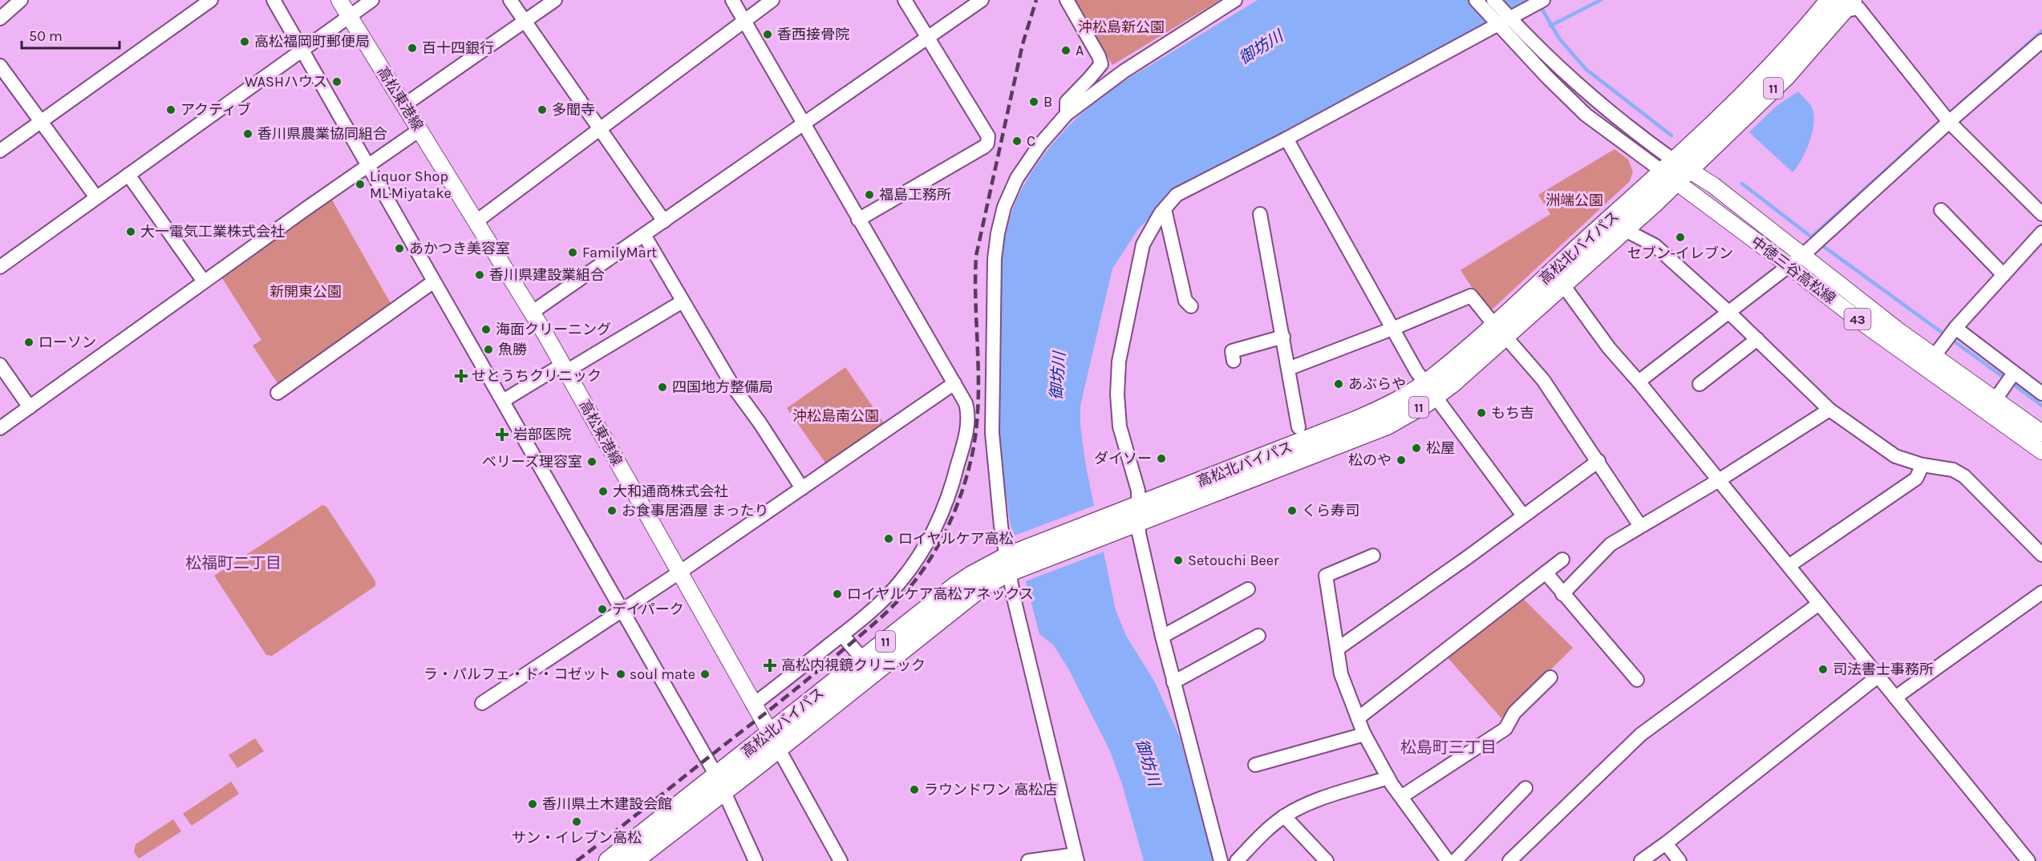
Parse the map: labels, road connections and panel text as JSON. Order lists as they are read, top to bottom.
{
  "streets": {
    "highway": ["11", "高松北バイパス"],
    "main road": ["高松東港線", "中徳三谷高松線", "43"]
  },
  "crossings": [
    ["高松東港線", "高松北バイパス"],
    ["高松北バイパス", "中徳三谷高松線"]
  ],
  "districts": ["松福町二丁目", "松島町三丁目"],
  "water": ["御坊川"],
  "parks": [
    "沖松島新公園",
    "洲端公園",
    "新開東公園",
    "沖松島南公園"
  ],
  "places": {
    "other": [
      "香西接骨院",
      "高松福岡町郵便局",
      "百十四銀行",
      "A",
      "WASHハウス",
      "B",
      "アクティブ",
      "多聞寺",
      "香川県農業協同組合",
      "C",
      "Liquor Shop ML·Miyatake",
      "福島工務所",
      "大一電気工業株式会社",
      "セブン-イレブン",
      "あかつき美容室",
      "FamilyMart",
      "香川県建設業組合",
      "海面クリーニング",
      "ローソン",
      "魚勝",
      "あぶらや",
      "四国地方整備局",
      "もち吉",
      "松屋",
      "ダイソー",
      "松のや",
      "ベリーズ理容室",
      "大和通商株式会社",
      "お食事居酒屋 まったり",
      "くら寿司",
      "ロイヤルケア高松",
      "Setouchi Beer",
      "ロイヤルケア高松アネックス",
      "デイパーク",
      "司法書士事務所",
      "ラ・パルフェ・ド・コゼット",
      "soul mate",
      "ラウンドワン 高松店",
      "香川県土木建設会館",
      "サン・イレブン高松"
    ],
    "health": ["せとうちクリニック", "岩部医院", "高松内視鏡クリニック"]
  },
  "scale_bar": "50 m"
}
